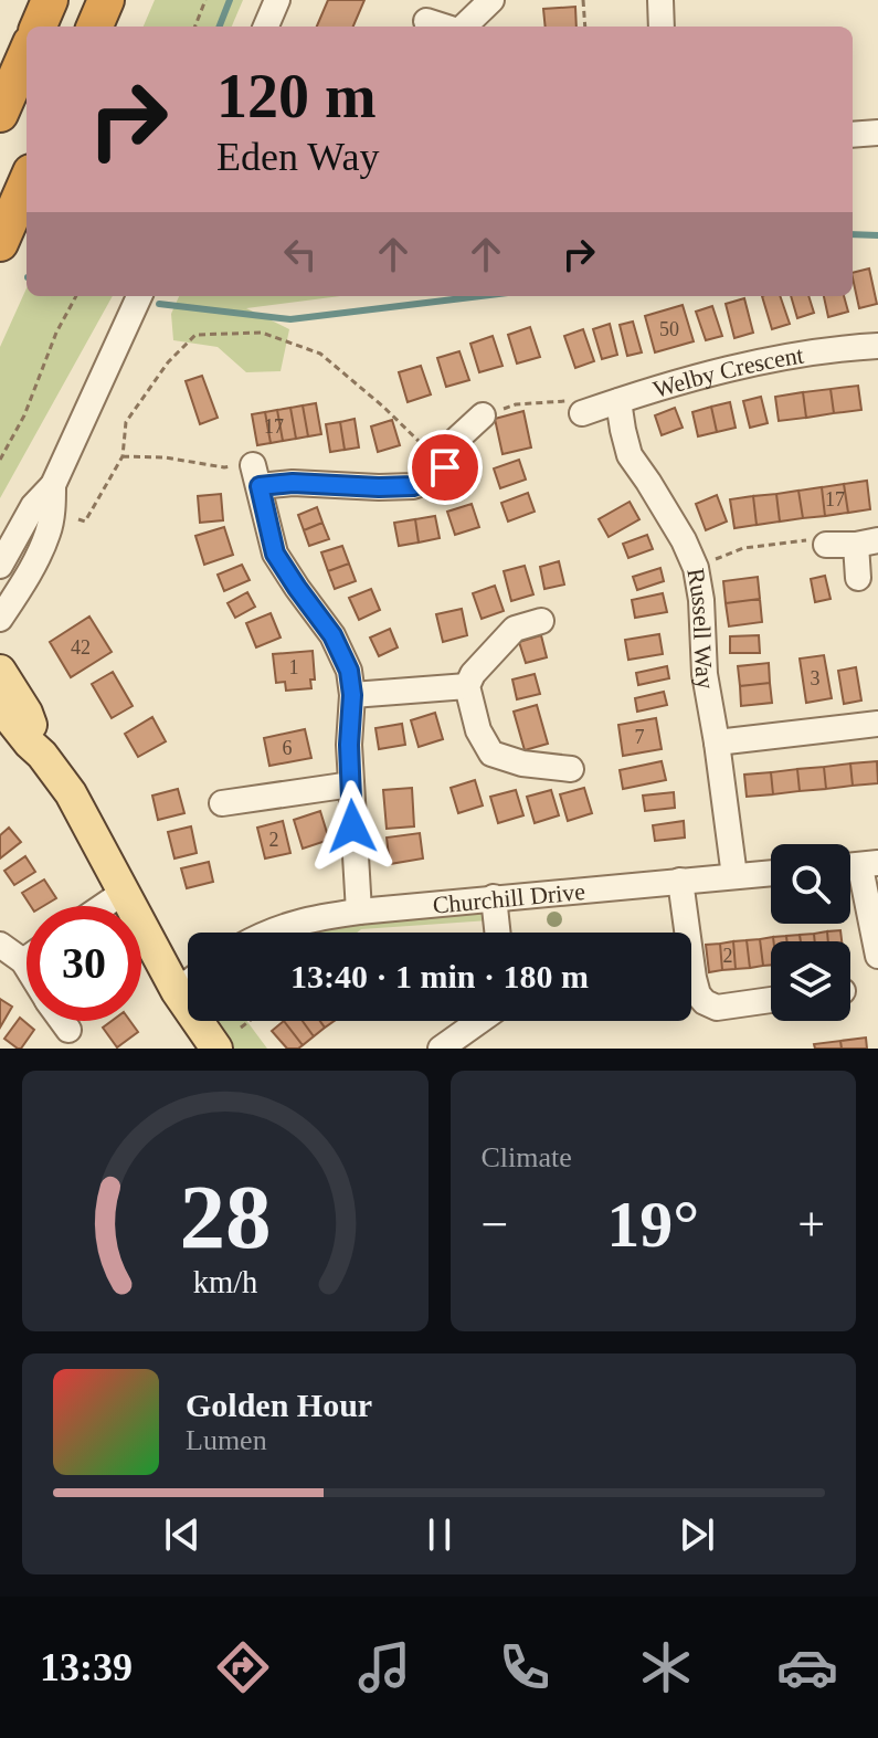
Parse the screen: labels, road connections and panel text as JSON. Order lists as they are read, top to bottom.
{
  "streets": {
    "street": ["Welby Crescent", "Russell Way", "Churchill Drive"]
  },
  "crossings": [
    ["Welby Crescent", "Russell Way"],
    ["Russell Way", "Churchill Drive"]
  ],
  "house_numbers": [
    "50",
    "17",
    "17",
    "42",
    "1",
    "3",
    "7",
    "6",
    "2",
    "2"
  ],
  "page": {
    "turn": ["120 m", "Eden Way"],
    "limit": "30",
    "trip": "13:40 · 1 min · 180 m",
    "tile": "Climate",
    "heat": ["−", "19°", "+"],
    "song": ["Golden Hour", "Lumen"],
    "tabs": "13:39",
    "gauge": ["28", "km/h"]
  }
}
